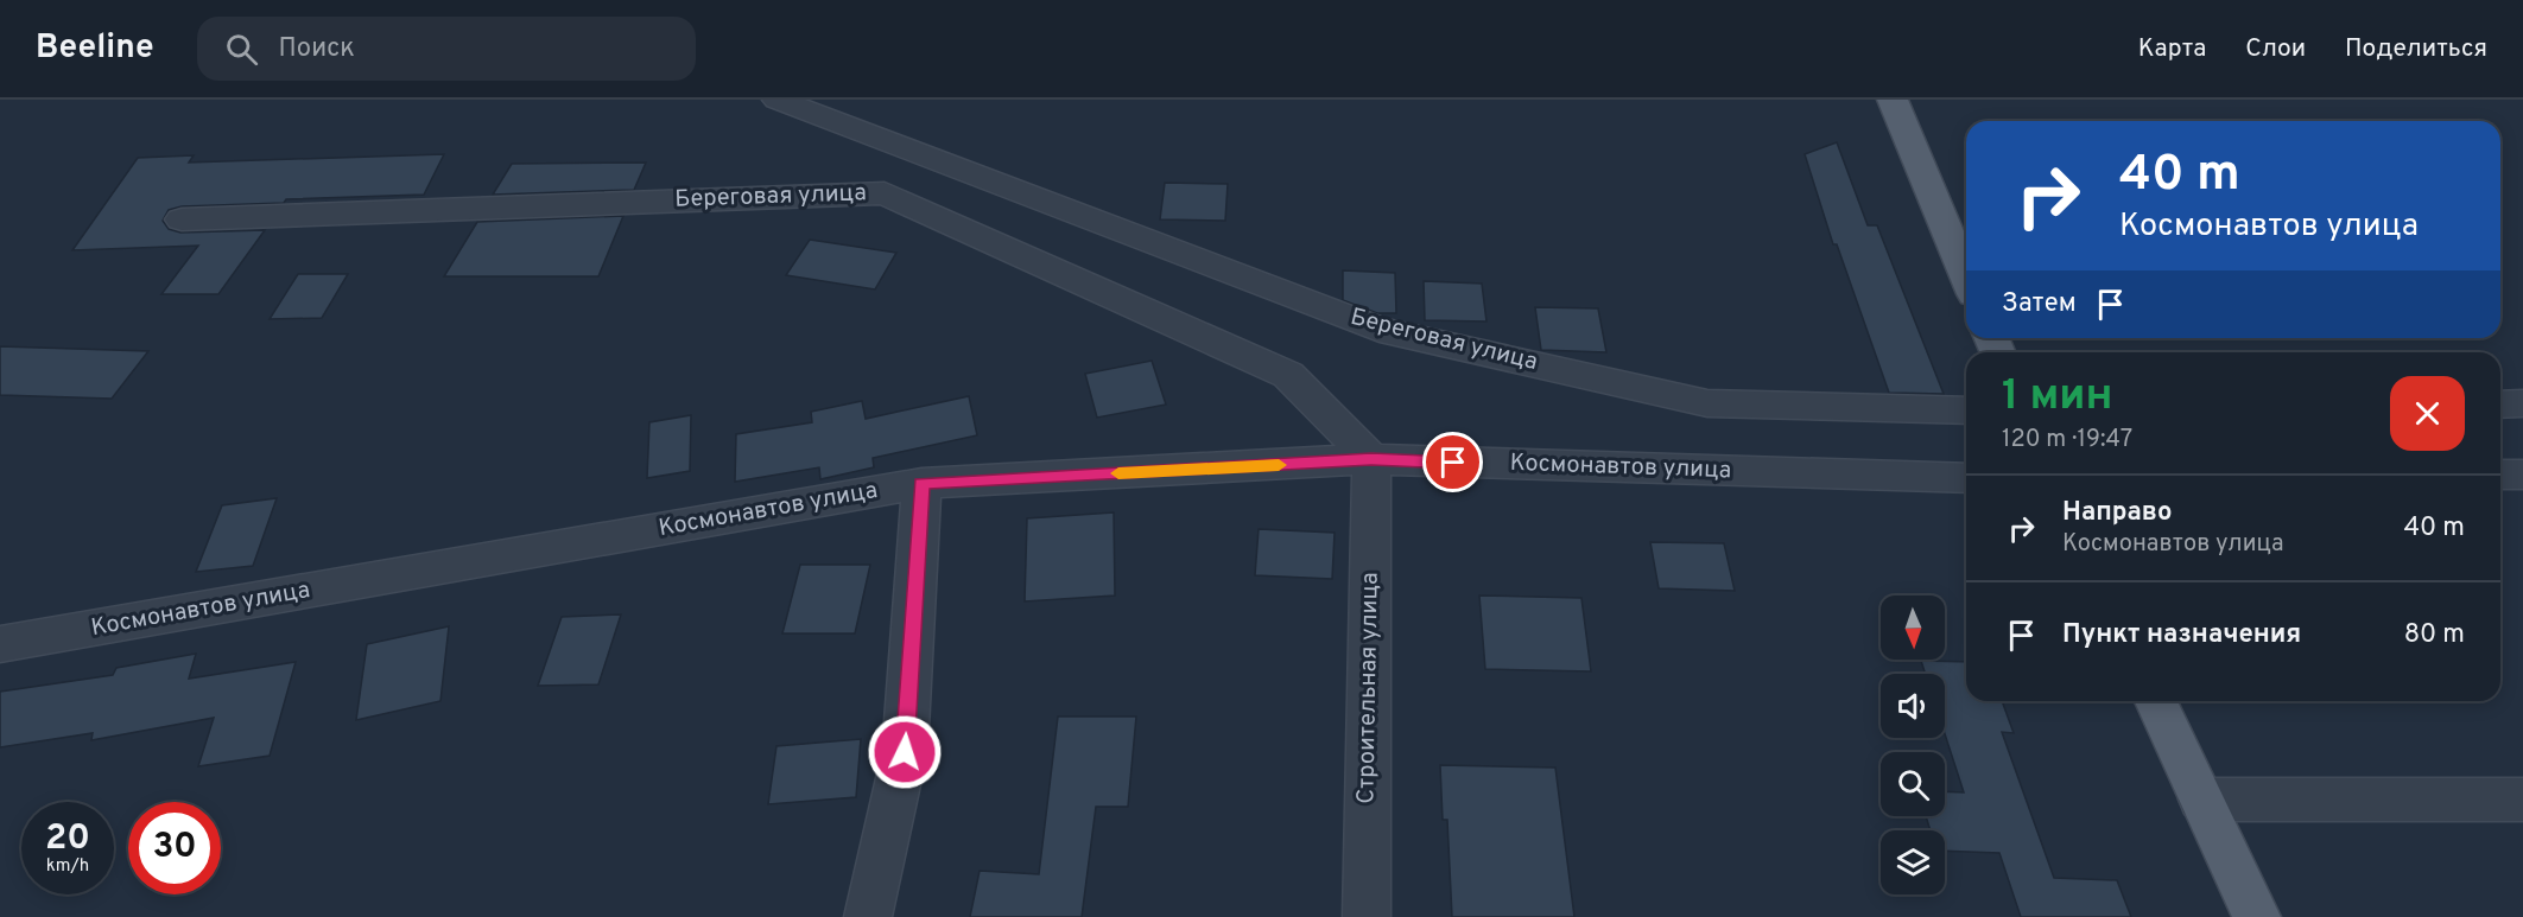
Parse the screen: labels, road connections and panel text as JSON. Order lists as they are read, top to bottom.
{
  "streets": {
    "street": ["Береговая улица", "Космонавтов улица", "Строительная улица"]
  },
  "crossings": [
    ["Береговая улица", "Космонавтов улица"],
    ["Береговая улица", "Строительная улица"],
    ["Космонавтов улица", "Строительная улица"]
  ],
  "north": "bottom",
  "page": {
    "header": "Beeline",
    "search": "Поиск",
    "nav": ["Карта", "Слои", "Поделиться"],
    "turn": ["40 m", "Космонавтов улица"],
    "then": "Затем",
    "heading": ["1 мин", "120 m · 19:47"],
    "list": [
      {
        "name": "Направо",
        "note": "Космонавтов улица",
        "value": "40 m"
      },
      {
        "name": "Пункт назначения",
        "value": "80 m"
      }
    ],
    "speed": "20 km/h",
    "limit": "30"
  }
}
